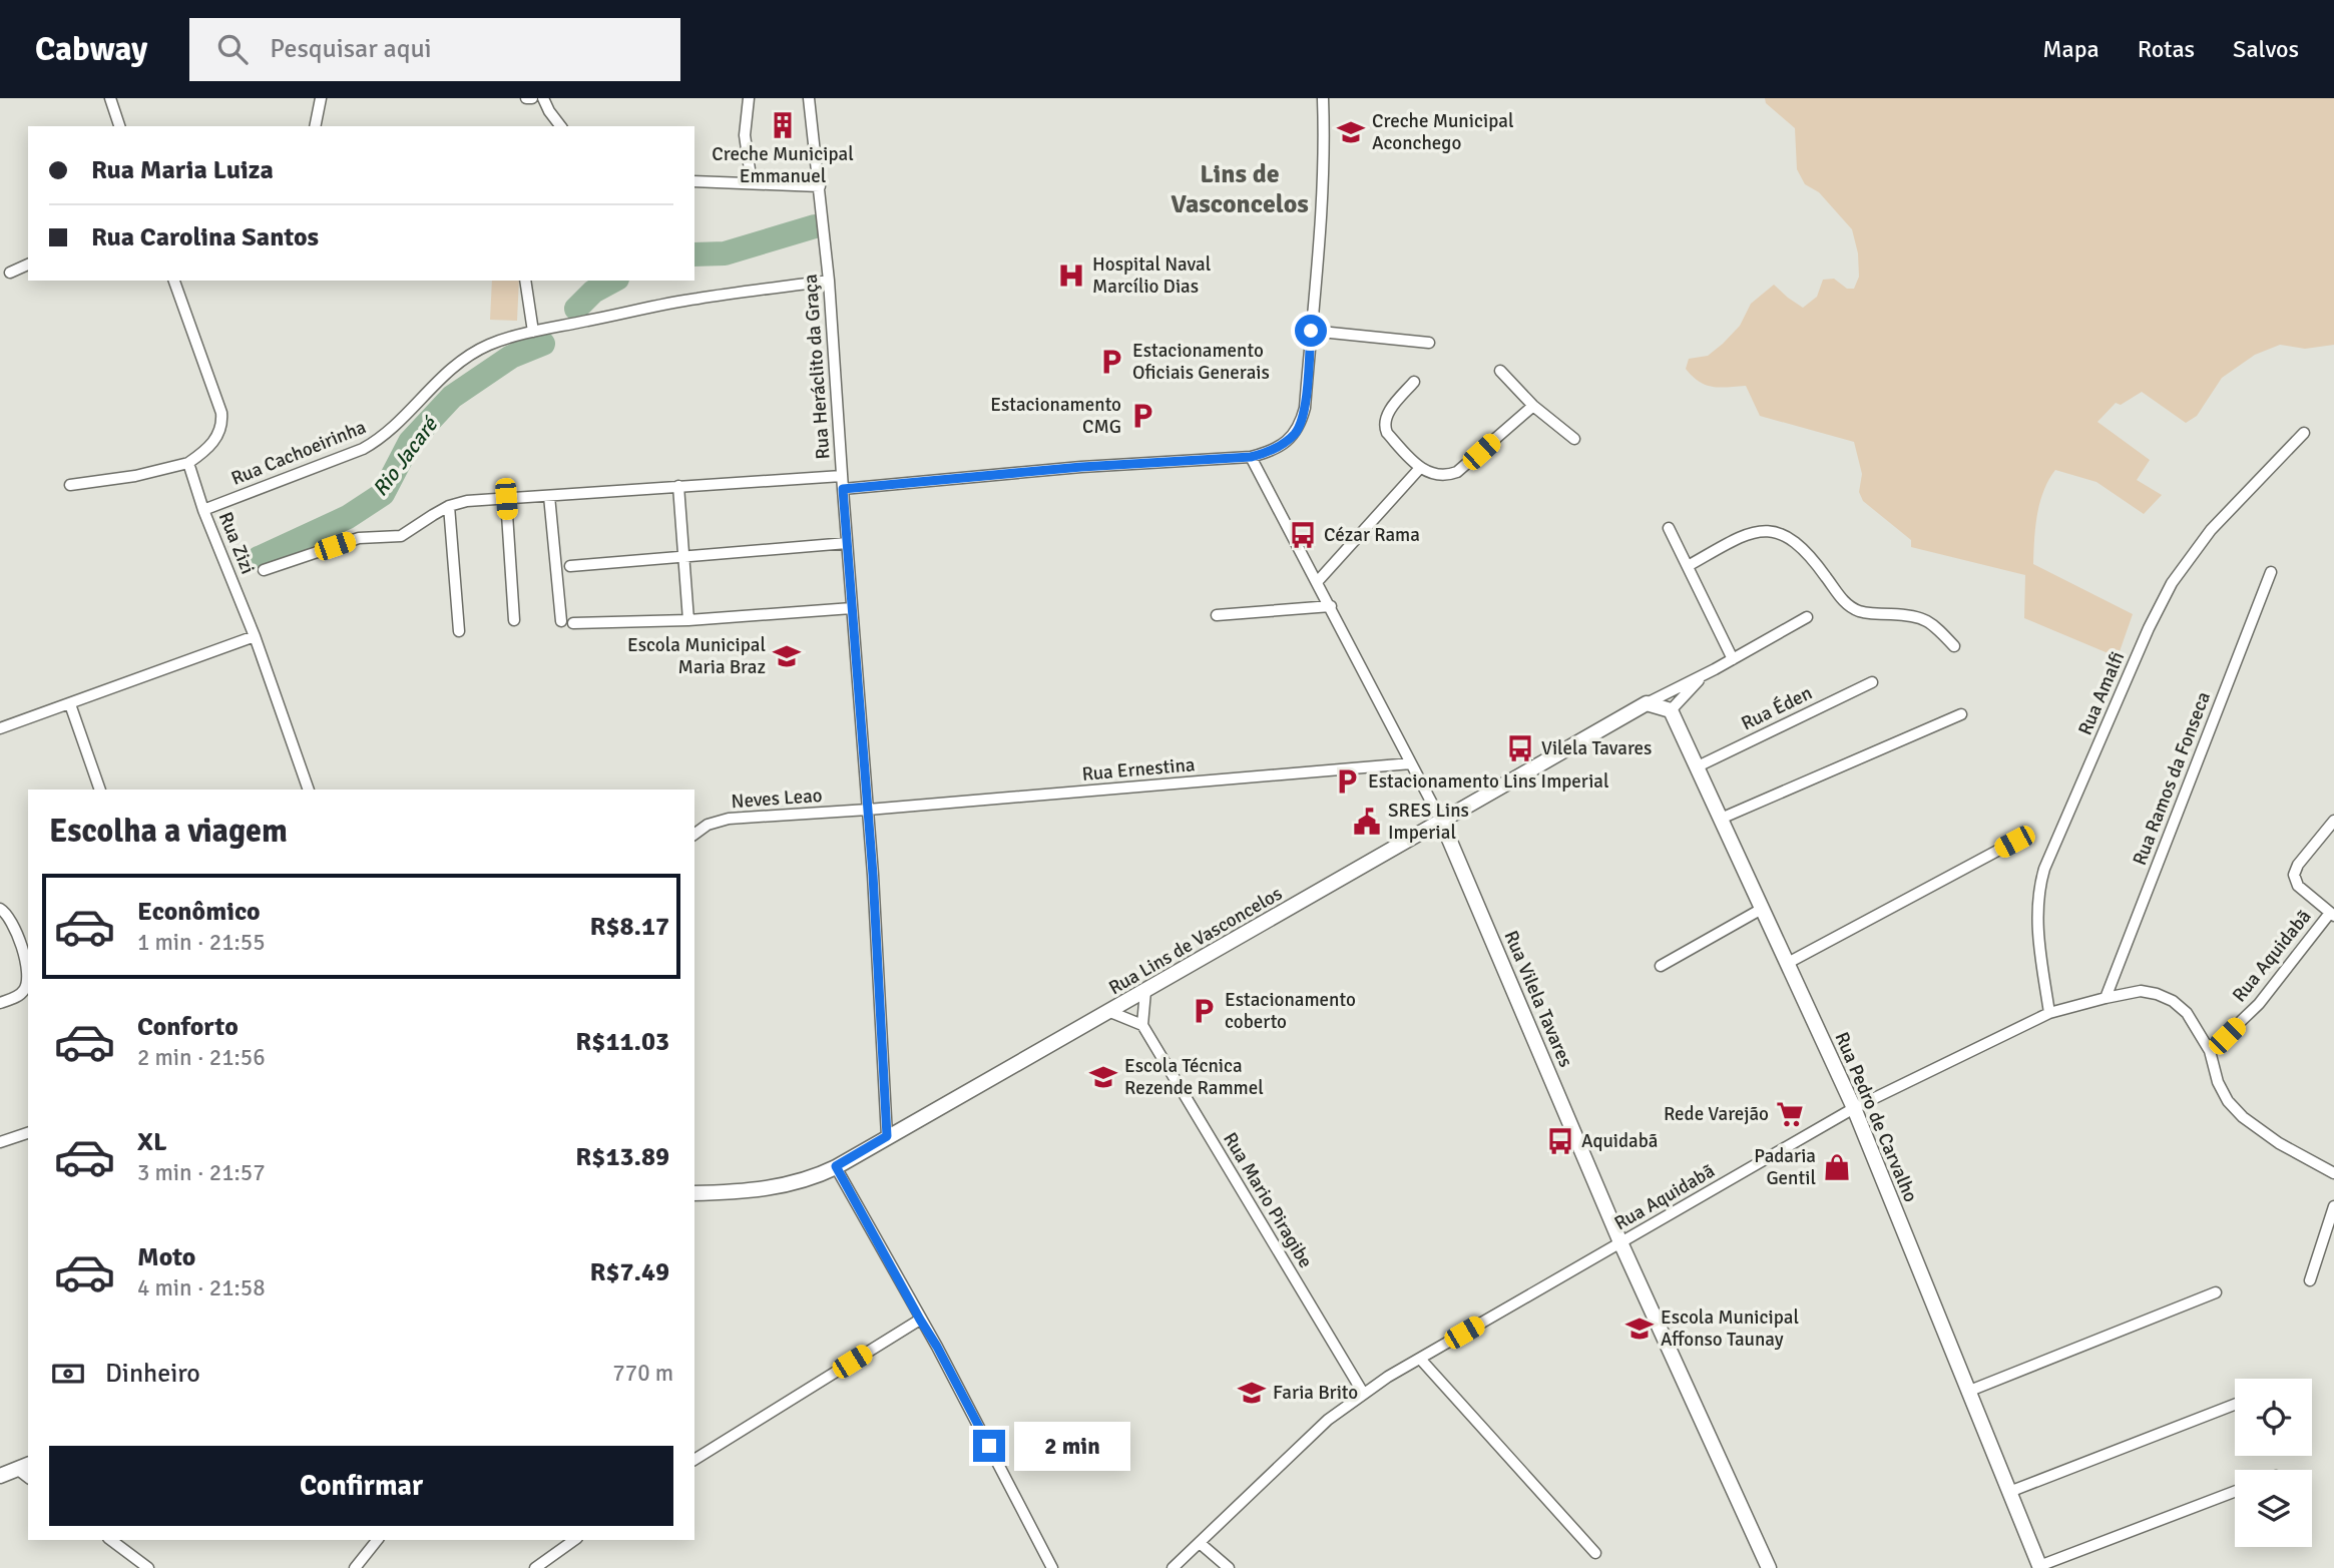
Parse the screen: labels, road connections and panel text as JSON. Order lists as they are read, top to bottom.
{
  "streets": {
    "street": [
      "Rua Heráclito da Graça",
      "Rua Cachoeirinha",
      "Rua Zizi",
      "Rua Amalfi",
      "Rua Éden",
      "Rua Ernestina",
      "Rua Ramos da Fonseca",
      "Neves Leao",
      "Rua Lins de Vasconcelos",
      "Rua Aquidabã",
      "Rua Vilela Tavares",
      "Rua Pedro de Carvalho",
      "Rua Mario Piragibe"
    ]
  },
  "crossings": [
    ["Rua Heráclito da Graça", "Rua Cachoeirinha"],
    ["Rua Heráclito da Graça", "Rua Ernestina"],
    ["Rua Heráclito da Graça", "Neves Leao"],
    ["Rua Heráclito da Graça", "Rua Lins de Vasconcelos"],
    ["Rua Cachoeirinha", "Rua Zizi"],
    ["Rua Amalfi", "Rua Aquidabã"],
    ["Rua Éden", "Rua Pedro de Carvalho"],
    ["Rua Ernestina", "Neves Leao"],
    ["Rua Ernestina", "Rua Vilela Tavares"],
    ["Rua Ramos da Fonseca", "Rua Aquidabã"],
    ["Rua Lins de Vasconcelos", "Rua Vilela Tavares"],
    ["Rua Lins de Vasconcelos", "Rua Pedro de Carvalho"],
    ["Rua Aquidabã", "Rua Vilela Tavares"],
    ["Rua Aquidabã", "Rua Pedro de Carvalho"],
    ["Rua Aquidabã", "Rua Mario Piragibe"]
  ],
  "districts": ["Lins de Vasconcelos"],
  "water": ["Rio Jacaré"],
  "places": {
    "building": ["Creche Municipal Emmanuel"],
    "school or university": [
      "Creche Municipal Aconchego",
      "Escola Municipal Maria Braz",
      "Escola Técnica Rezende Rammel",
      "Escola Municipal Affonso Taunay",
      "Faria Brito"
    ],
    "hospital": ["Hospital Naval Marcílio Dias"],
    "parking": [
      "Estacionamento Oficiais Generais",
      "Estacionamento CMG",
      "Estacionamento Lins Imperial",
      "Estacionamento coberto"
    ],
    "bus stop": ["Cézar Rama", "Vilela Tavares", "Aquidabã"],
    "public building": ["SRES Lins Imperial"],
    "supermarket": ["Rede Varejão"],
    "shop": ["Padaria Gentil"]
  },
  "page": {
    "header": "Cabway",
    "search": "Pesquisar aqui",
    "nav": ["Mapa", "Rotas", "Salvos"],
    "banner": ["Rua Maria Luiza", "Rua Carolina Santos"],
    "heading": "Escolha a viagem",
    "list": [
      {
        "name": "Econômico",
        "note": "1 min · 21:55",
        "value": "R$8.17"
      },
      {
        "name": "Conforto",
        "note": "2 min · 21:56",
        "value": "R$11.03"
      },
      {
        "name": "XL",
        "note": "3 min · 21:57",
        "value": "R$13.89"
      },
      {
        "name": "Moto",
        "note": "4 min · 21:58",
        "value": "R$7.49"
      }
    ],
    "pay": ["Dinheiro", "770 m"],
    "bubble": "2 min",
    "buttons": "Confirmar"
  }
}
